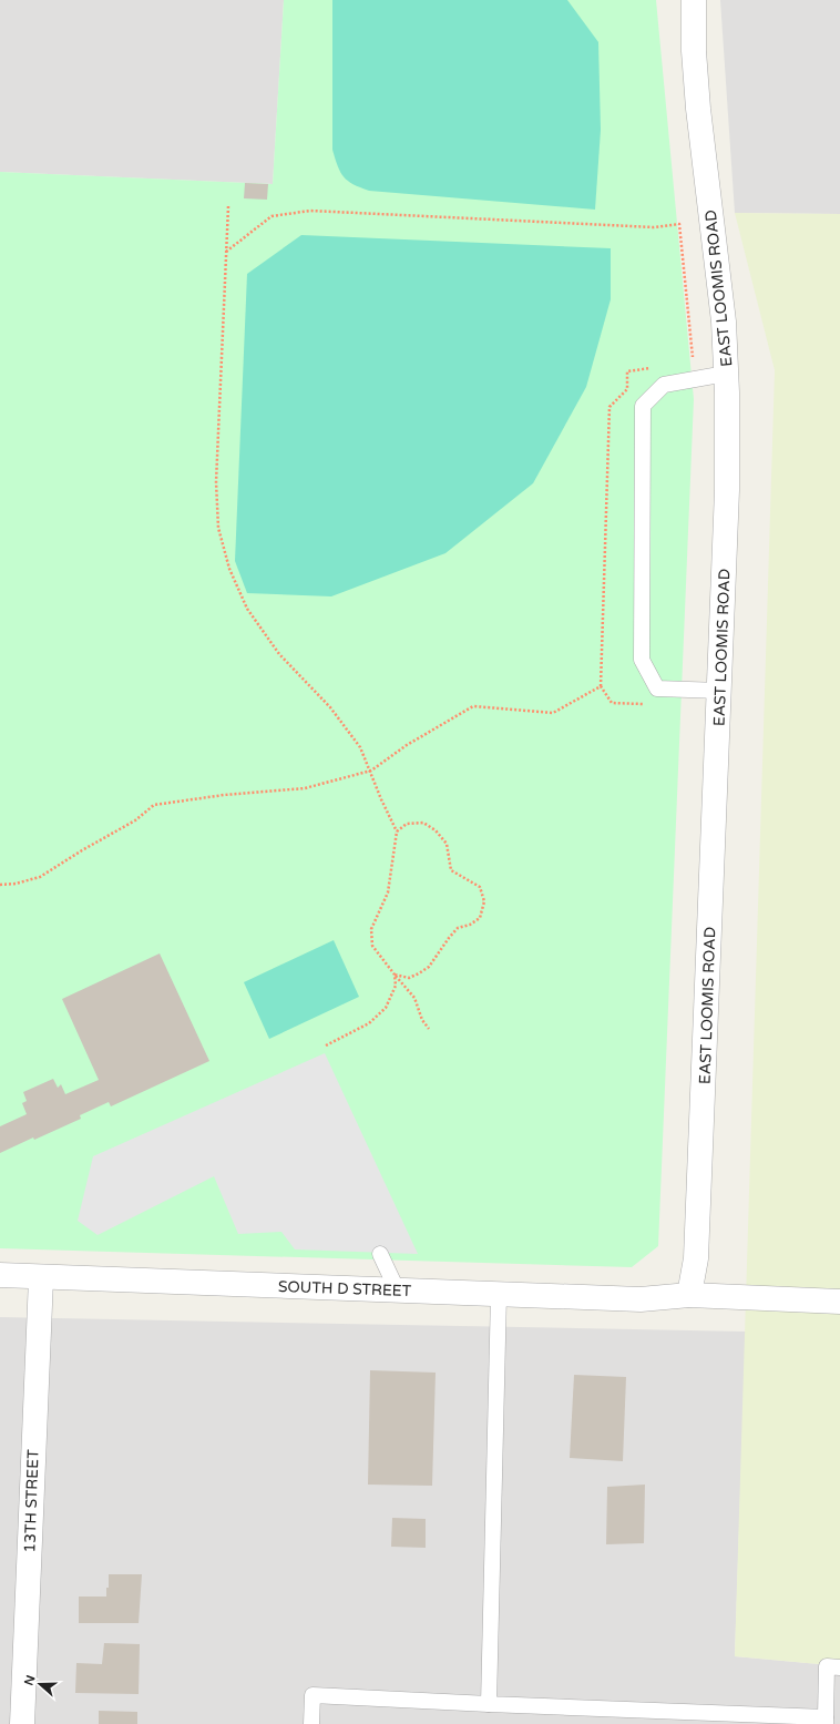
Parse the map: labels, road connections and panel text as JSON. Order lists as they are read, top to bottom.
{
  "streets": {
    "street": ["EAST LOOMIS ROAD", "SOUTH D STREET", "13TH STREET"]
  },
  "crossings": [
    ["EAST LOOMIS ROAD", "SOUTH D STREET"],
    ["SOUTH D STREET", "13TH STREET"]
  ],
  "north": "left"
}
